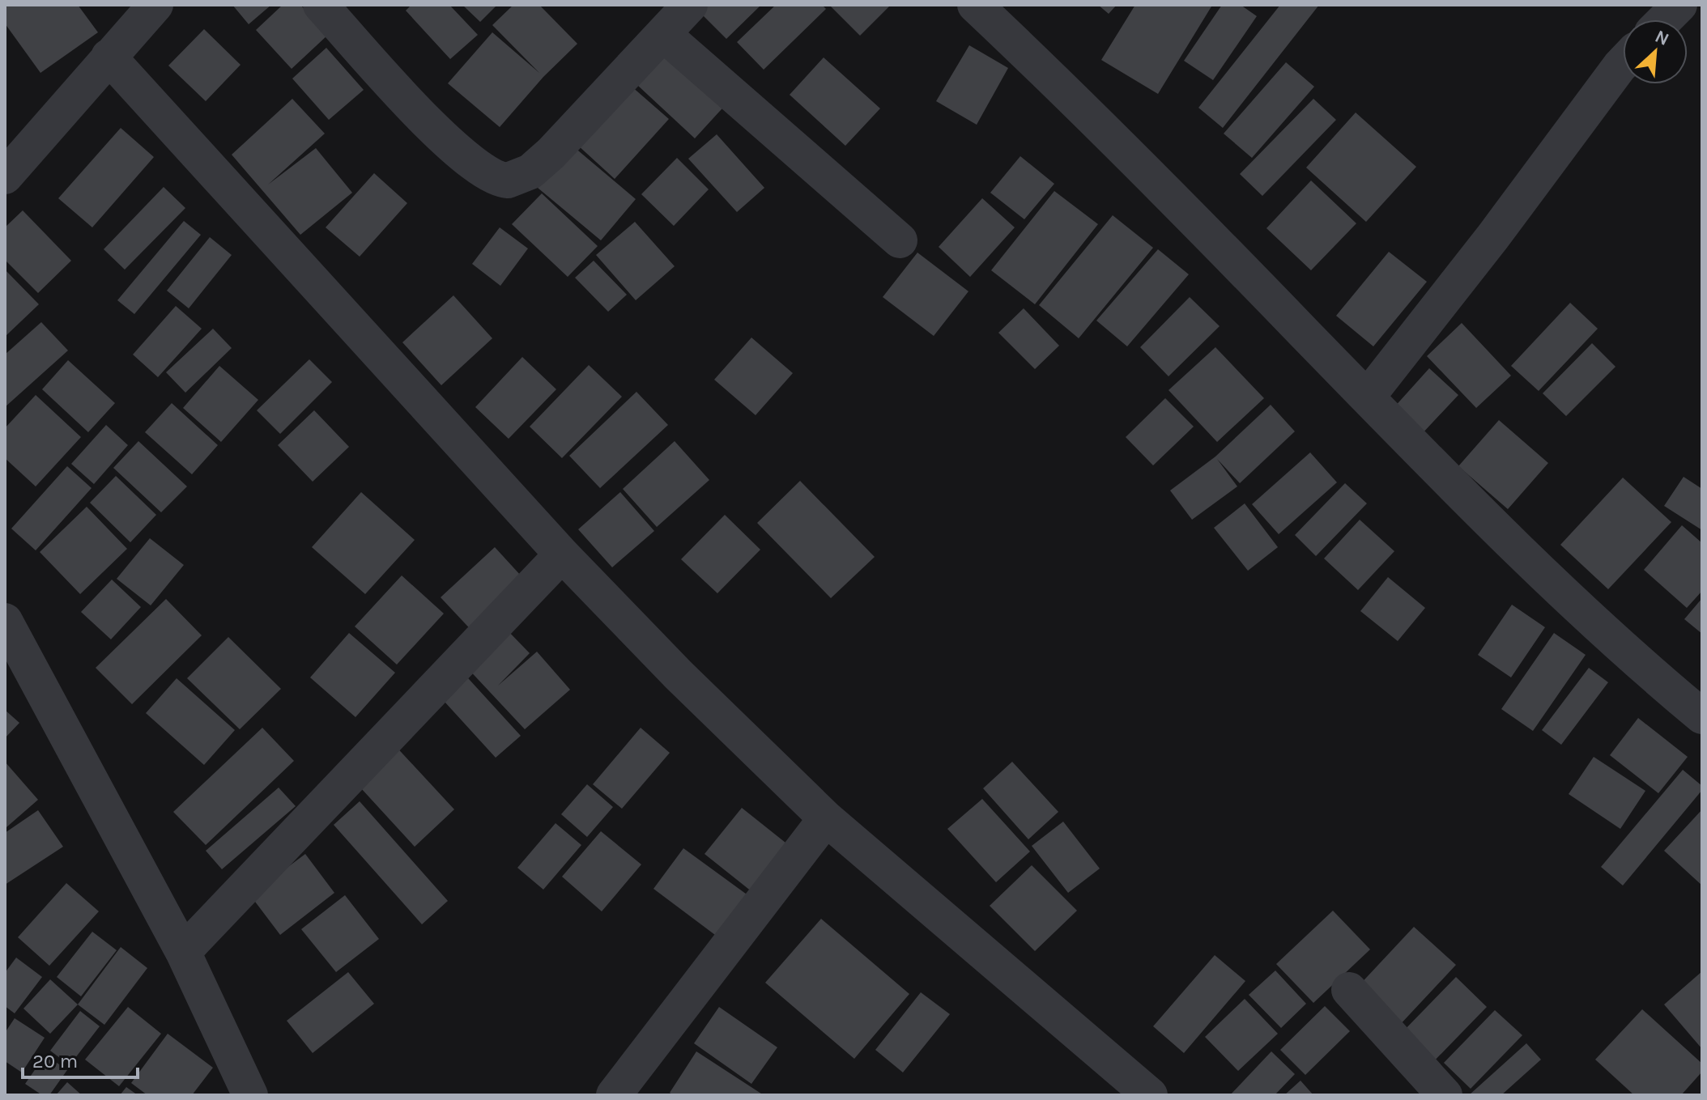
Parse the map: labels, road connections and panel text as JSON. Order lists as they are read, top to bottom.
{
  "scale_bar": "20 m",
  "north": "top right"
}
